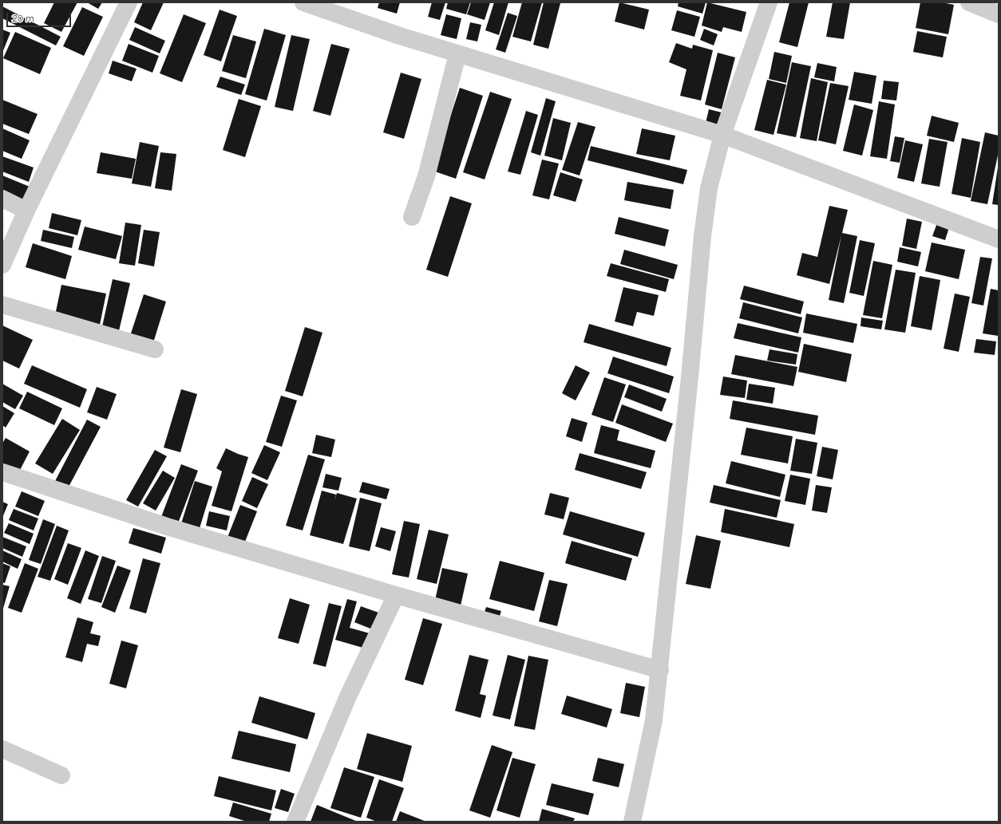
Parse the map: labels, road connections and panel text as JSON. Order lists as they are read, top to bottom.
{
  "scale_bar": "20 m"
}
